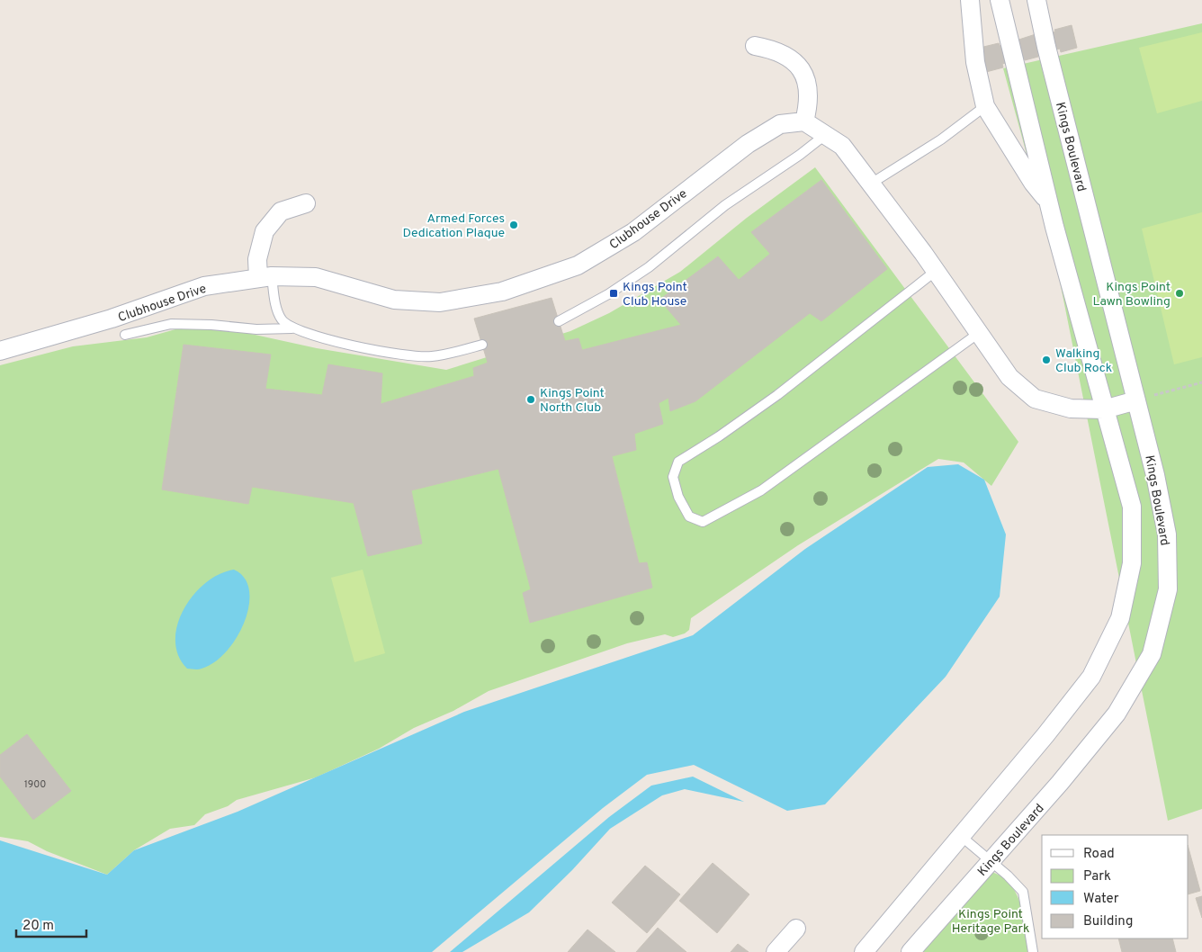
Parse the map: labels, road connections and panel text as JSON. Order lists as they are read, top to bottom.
{
  "streets": {
    "street": ["Kings Boulevard", "Clubhouse Drive"]
  },
  "parks": ["Kings Point Heritage Park"],
  "places": {
    "other": [
      "Armed Forces Dedication Plaque",
      "Kings Point Lawn Bowling",
      "Walking Club Rock",
      "Kings Point North Club"
    ],
    "transit": ["Kings Point Club House"]
  },
  "house_numbers": ["1900"],
  "legend": [
    "Road",
    "Park",
    "Water",
    "Building"
  ],
  "scale_bar": "20 m"
}
